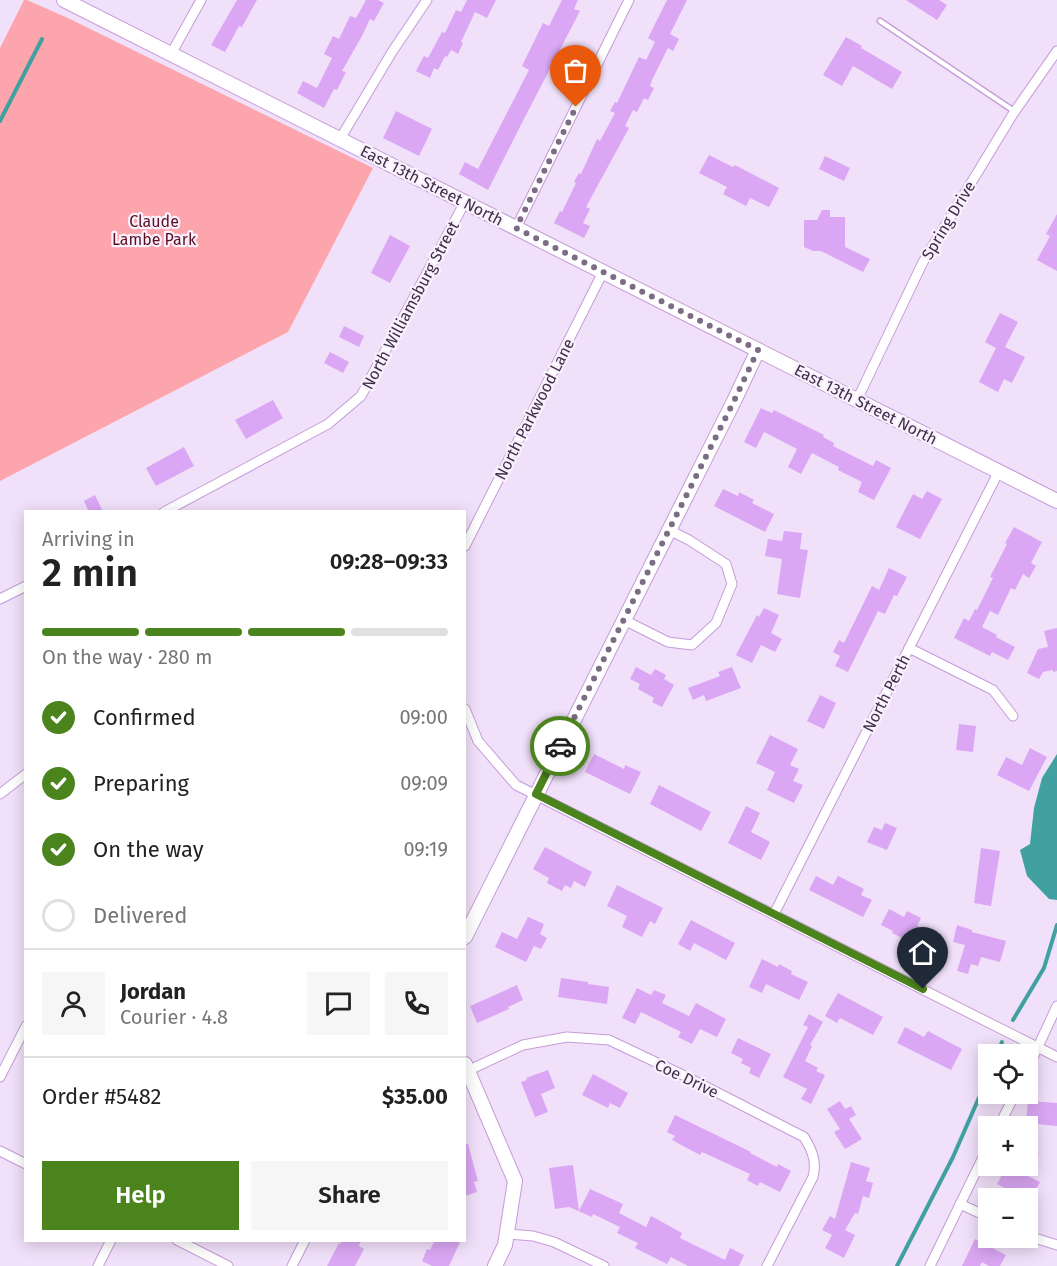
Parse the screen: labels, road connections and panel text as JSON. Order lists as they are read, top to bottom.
{
  "streets": {
    "main road": ["East 13th Street North"],
    "street": [
      "Spring Drive",
      "North Williamsburg Street",
      "North Parkwood Lane",
      "North Perth",
      "Coe Drive"
    ]
  },
  "crossings": [
    ["East 13th Street North", "Spring Drive"],
    ["East 13th Street North", "North Williamsburg Street"],
    ["East 13th Street North", "North Parkwood Lane"],
    ["East 13th Street North", "North Perth"]
  ],
  "parks": ["Claude Lambe Park"],
  "page": {
    "heading": ["2 min", "Arriving in", "09:28–09:33"],
    "panel": [
      "Jordan",
      "Courier · 4.8",
      "Order #5482",
      "$35.00"
    ],
    "bar": "On the way · 280 m",
    "list": [
      ["Confirmed", "09:00"],
      ["Preparing", "09:09"],
      ["On the way", "09:19"],
      "Delivered"
    ],
    "map_buttons": ["+", "−"],
    "buttons": ["Help", "Share"]
  }
}
